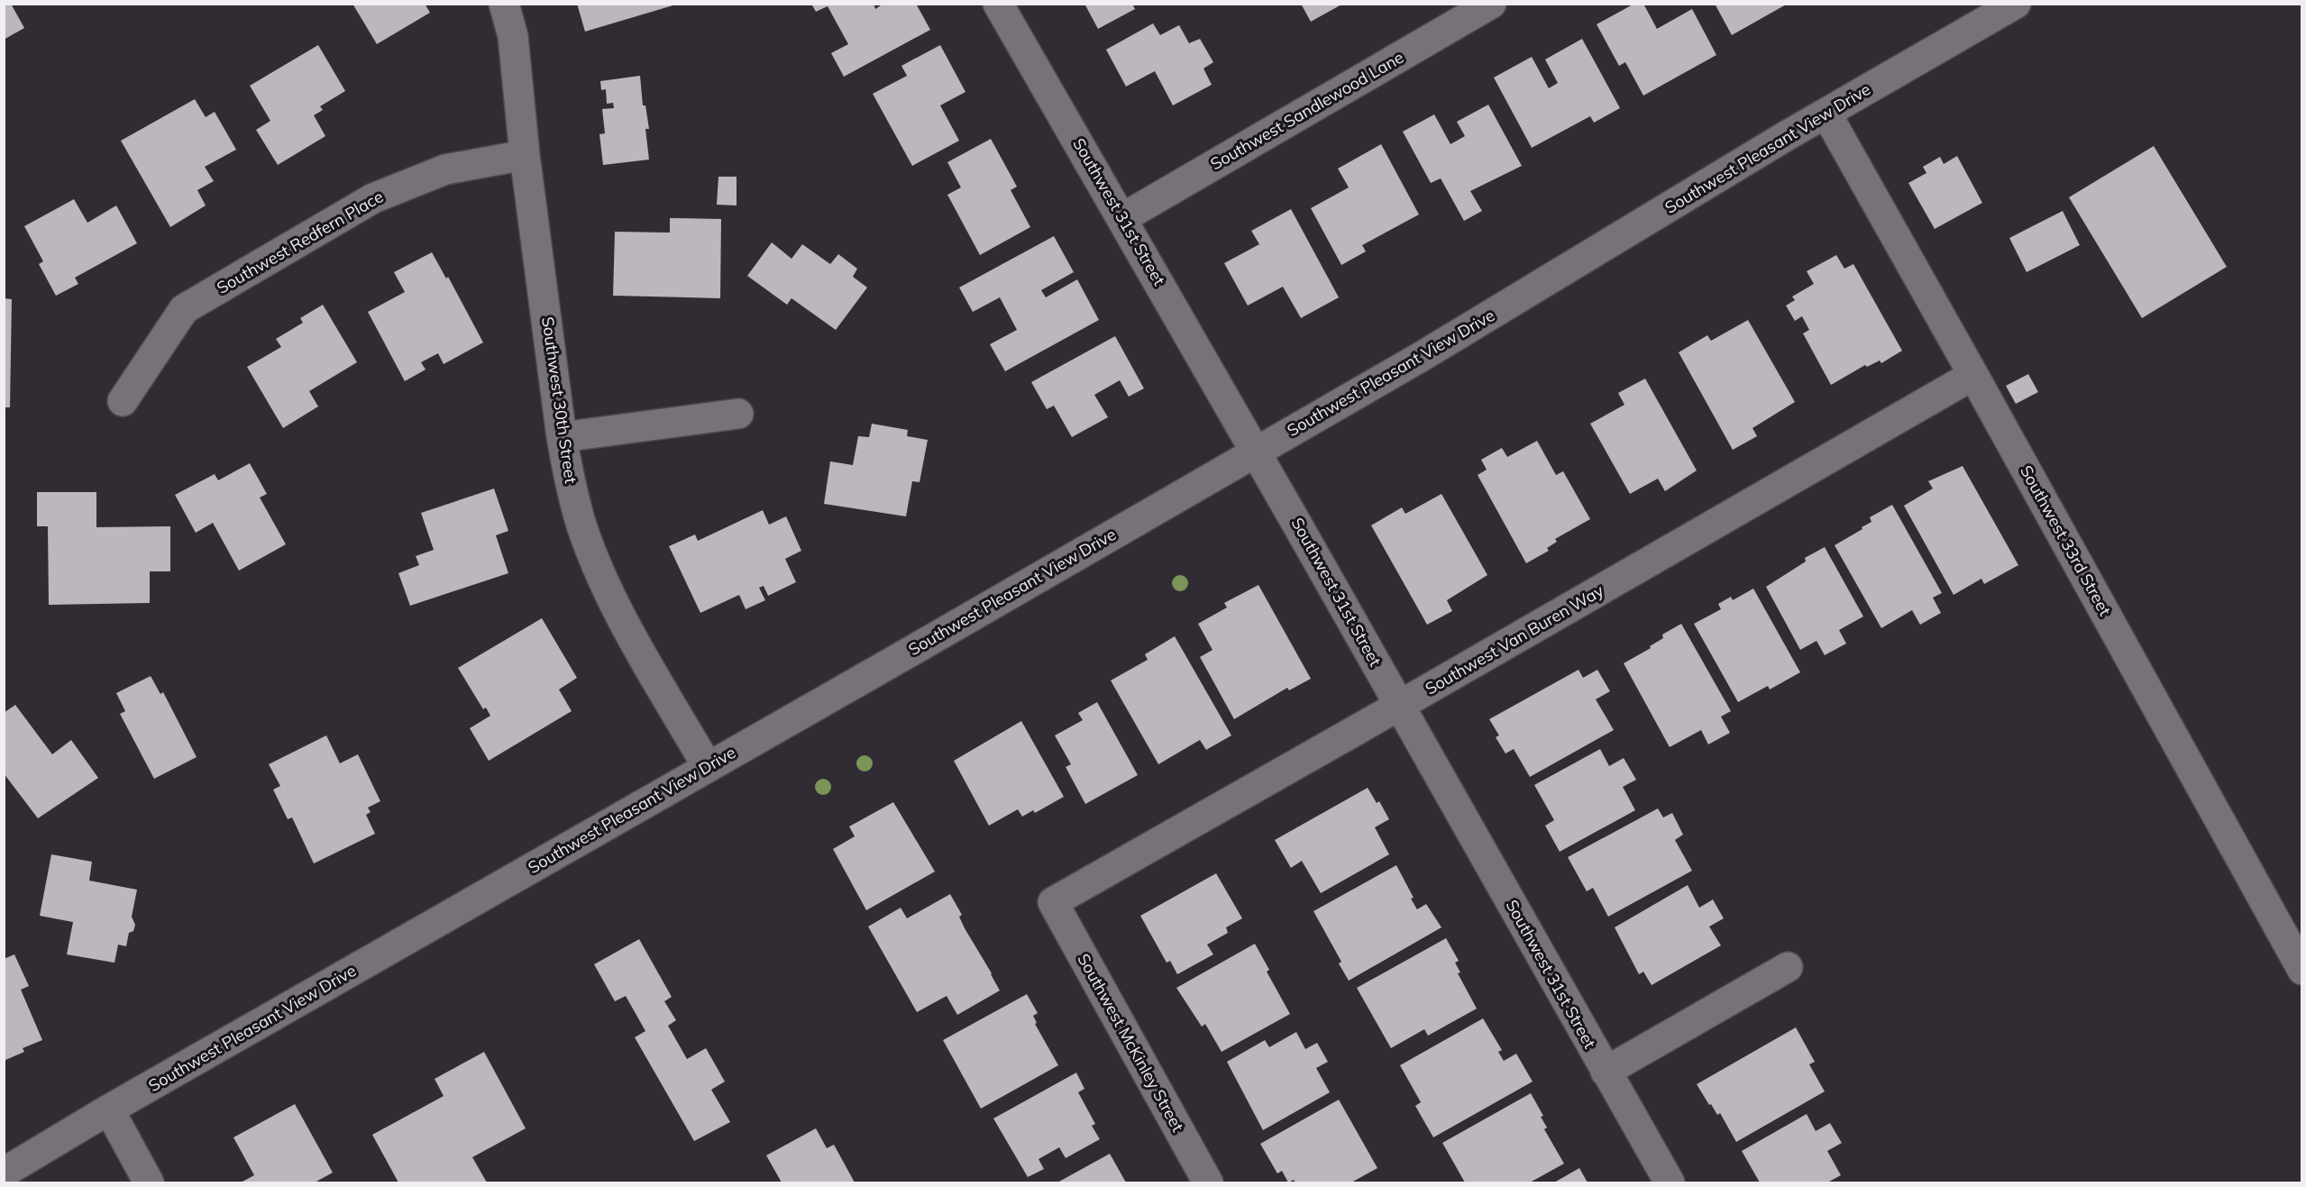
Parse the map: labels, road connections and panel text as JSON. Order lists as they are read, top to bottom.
{
  "streets": {
    "street": [
      "Southwest Sandlewood Lane",
      "Southwest Pleasant View Drive",
      "Southwest 31st Street",
      "Southwest Redfern Place",
      "Southwest 30th Street",
      "Southwest 33rd Street",
      "Southwest Van Buren Way",
      "Southwest McKinley Street"
    ]
  },
  "crossings": [
    ["Southwest Sandlewood Lane", "Southwest 31st Street"],
    ["Southwest Pleasant View Drive", "Southwest 31st Street"],
    ["Southwest Pleasant View Drive", "Southwest 30th Street"],
    ["Southwest Pleasant View Drive", "Southwest 33rd Street"],
    ["Southwest 31st Street", "Southwest Van Buren Way"],
    ["Southwest Redfern Place", "Southwest 30th Street"],
    ["Southwest 33rd Street", "Southwest Van Buren Way"],
    ["Southwest Van Buren Way", "Southwest McKinley Street"]
  ]
}
